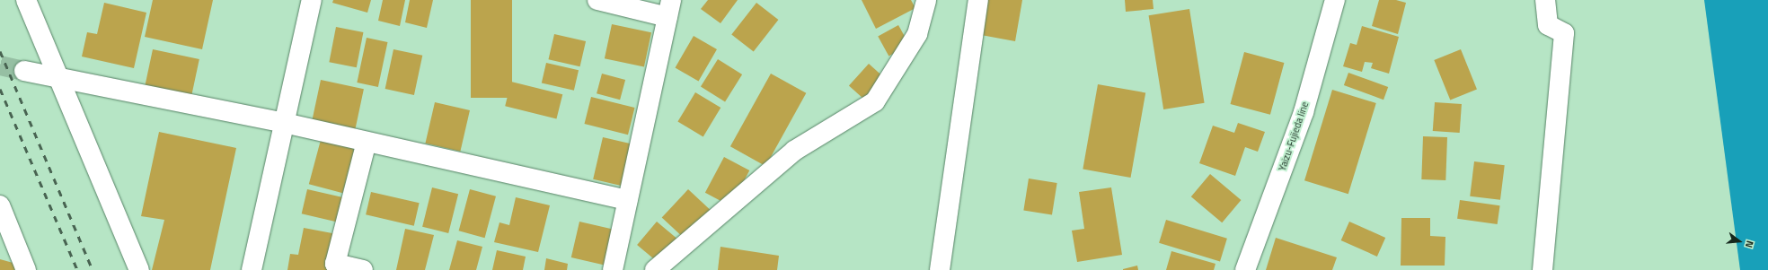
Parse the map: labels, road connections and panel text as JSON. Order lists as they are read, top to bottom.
{
  "streets": {
    "street": ["Yaizu-Fujieda line"]
  },
  "north": "right"
}
